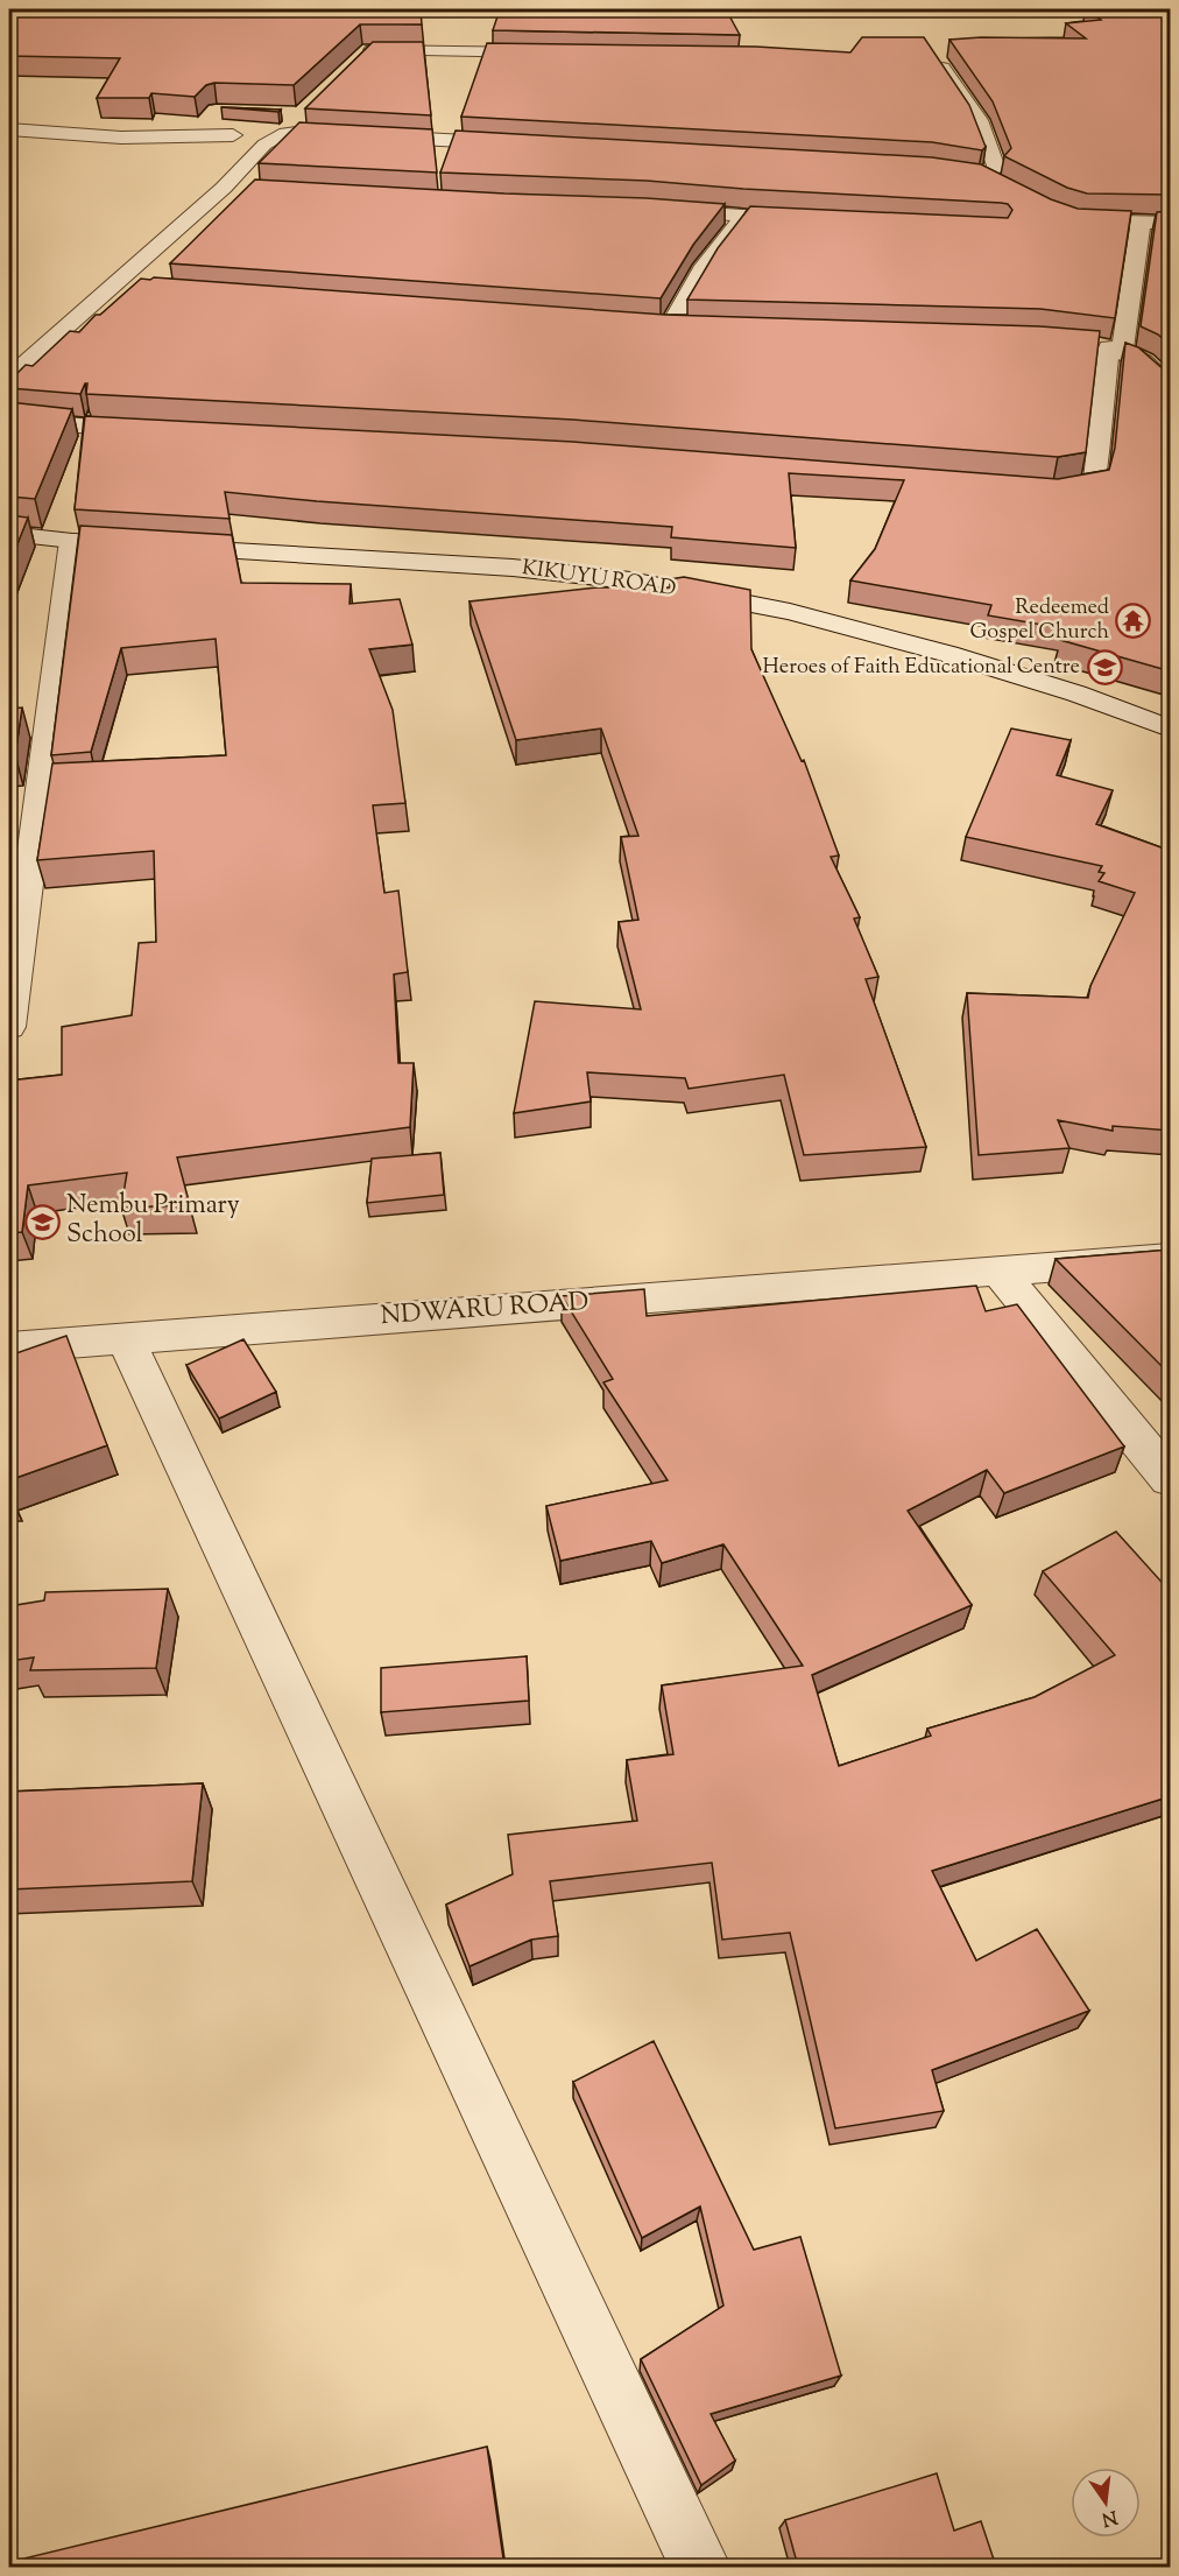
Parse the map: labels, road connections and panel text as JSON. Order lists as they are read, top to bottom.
{
  "streets": {
    "street": ["KIKUYU ROAD", "NDWARU ROAD"]
  },
  "places": {
    "temple": ["Redeemed Gospel Church"],
    "school or university": ["Heroes of Faith Educational Centre", "Nembu Primary School"]
  },
  "north": "bottom"
}
